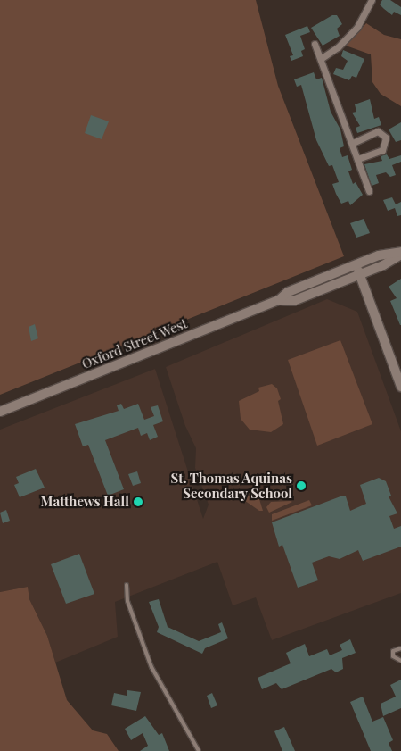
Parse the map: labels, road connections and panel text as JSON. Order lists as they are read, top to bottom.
{
  "streets": {
    "main road": ["Oxford Street West"]
  },
  "places": ["St. Thomas Aquinas Secondary School", "Matthews Hall"]
}
